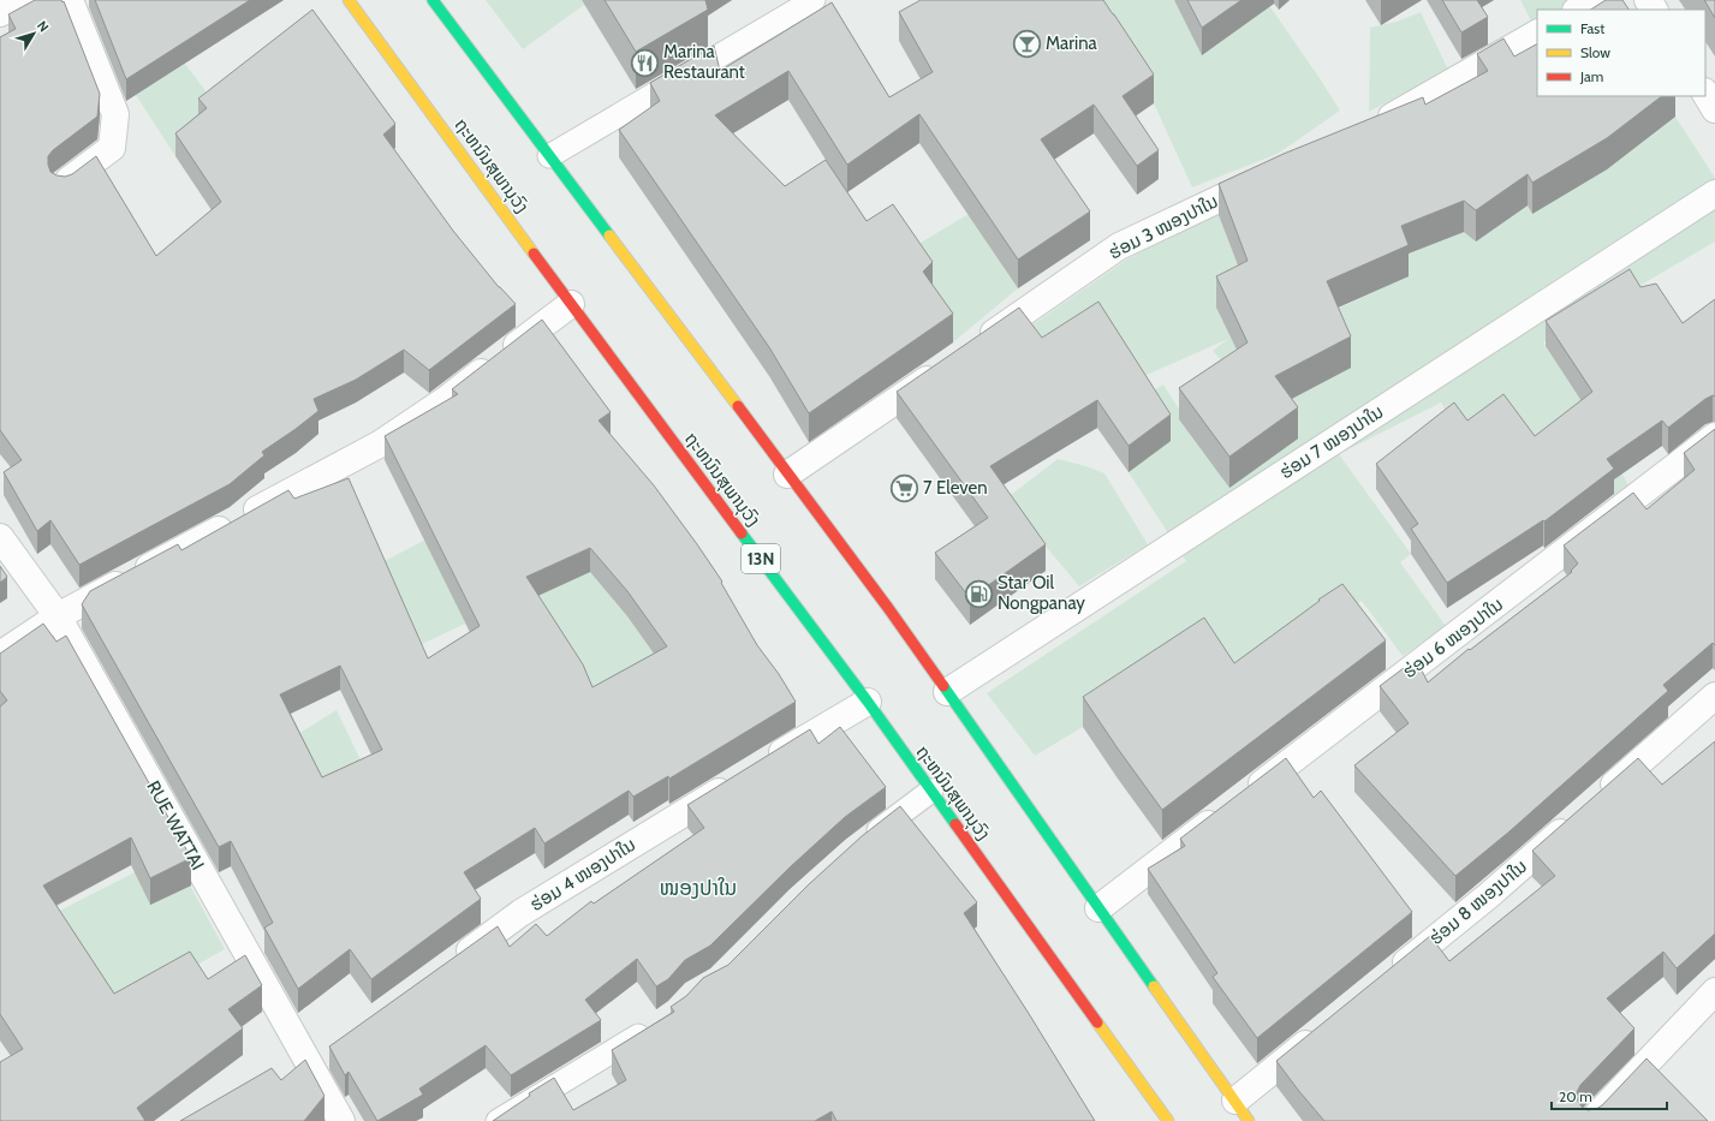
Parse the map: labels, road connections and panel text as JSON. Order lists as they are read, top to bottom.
{
  "streets": {
    "highway": ["ຖະຫນົນສຸພານຸວົງ", "13N"],
    "street": [
      "ຮ່ອມ 3 ໜອງປາໃນ",
      "ຮ່ອມ 7 ໜອງປາໃນ",
      "ຮ່ອມ 6 ໜອງປາໃນ",
      "RUE WATTAI",
      "ຮ່ອມ 4 ໜອງປາໃນ",
      "ຮ່ອມ 8 ໜອງປາໃນ"
    ]
  },
  "districts": ["ໜອງປາໃນ"],
  "places": {
    "bar": ["Marina"],
    "restaurant": ["Marina Restaurant"],
    "supermarket": ["7 Eleven"],
    "fuel station": ["Star Oil Nongpanay"]
  },
  "legend": ["Fast", "Slow", "Jam"],
  "scale_bar": "20 m",
  "north": "top right"
}
